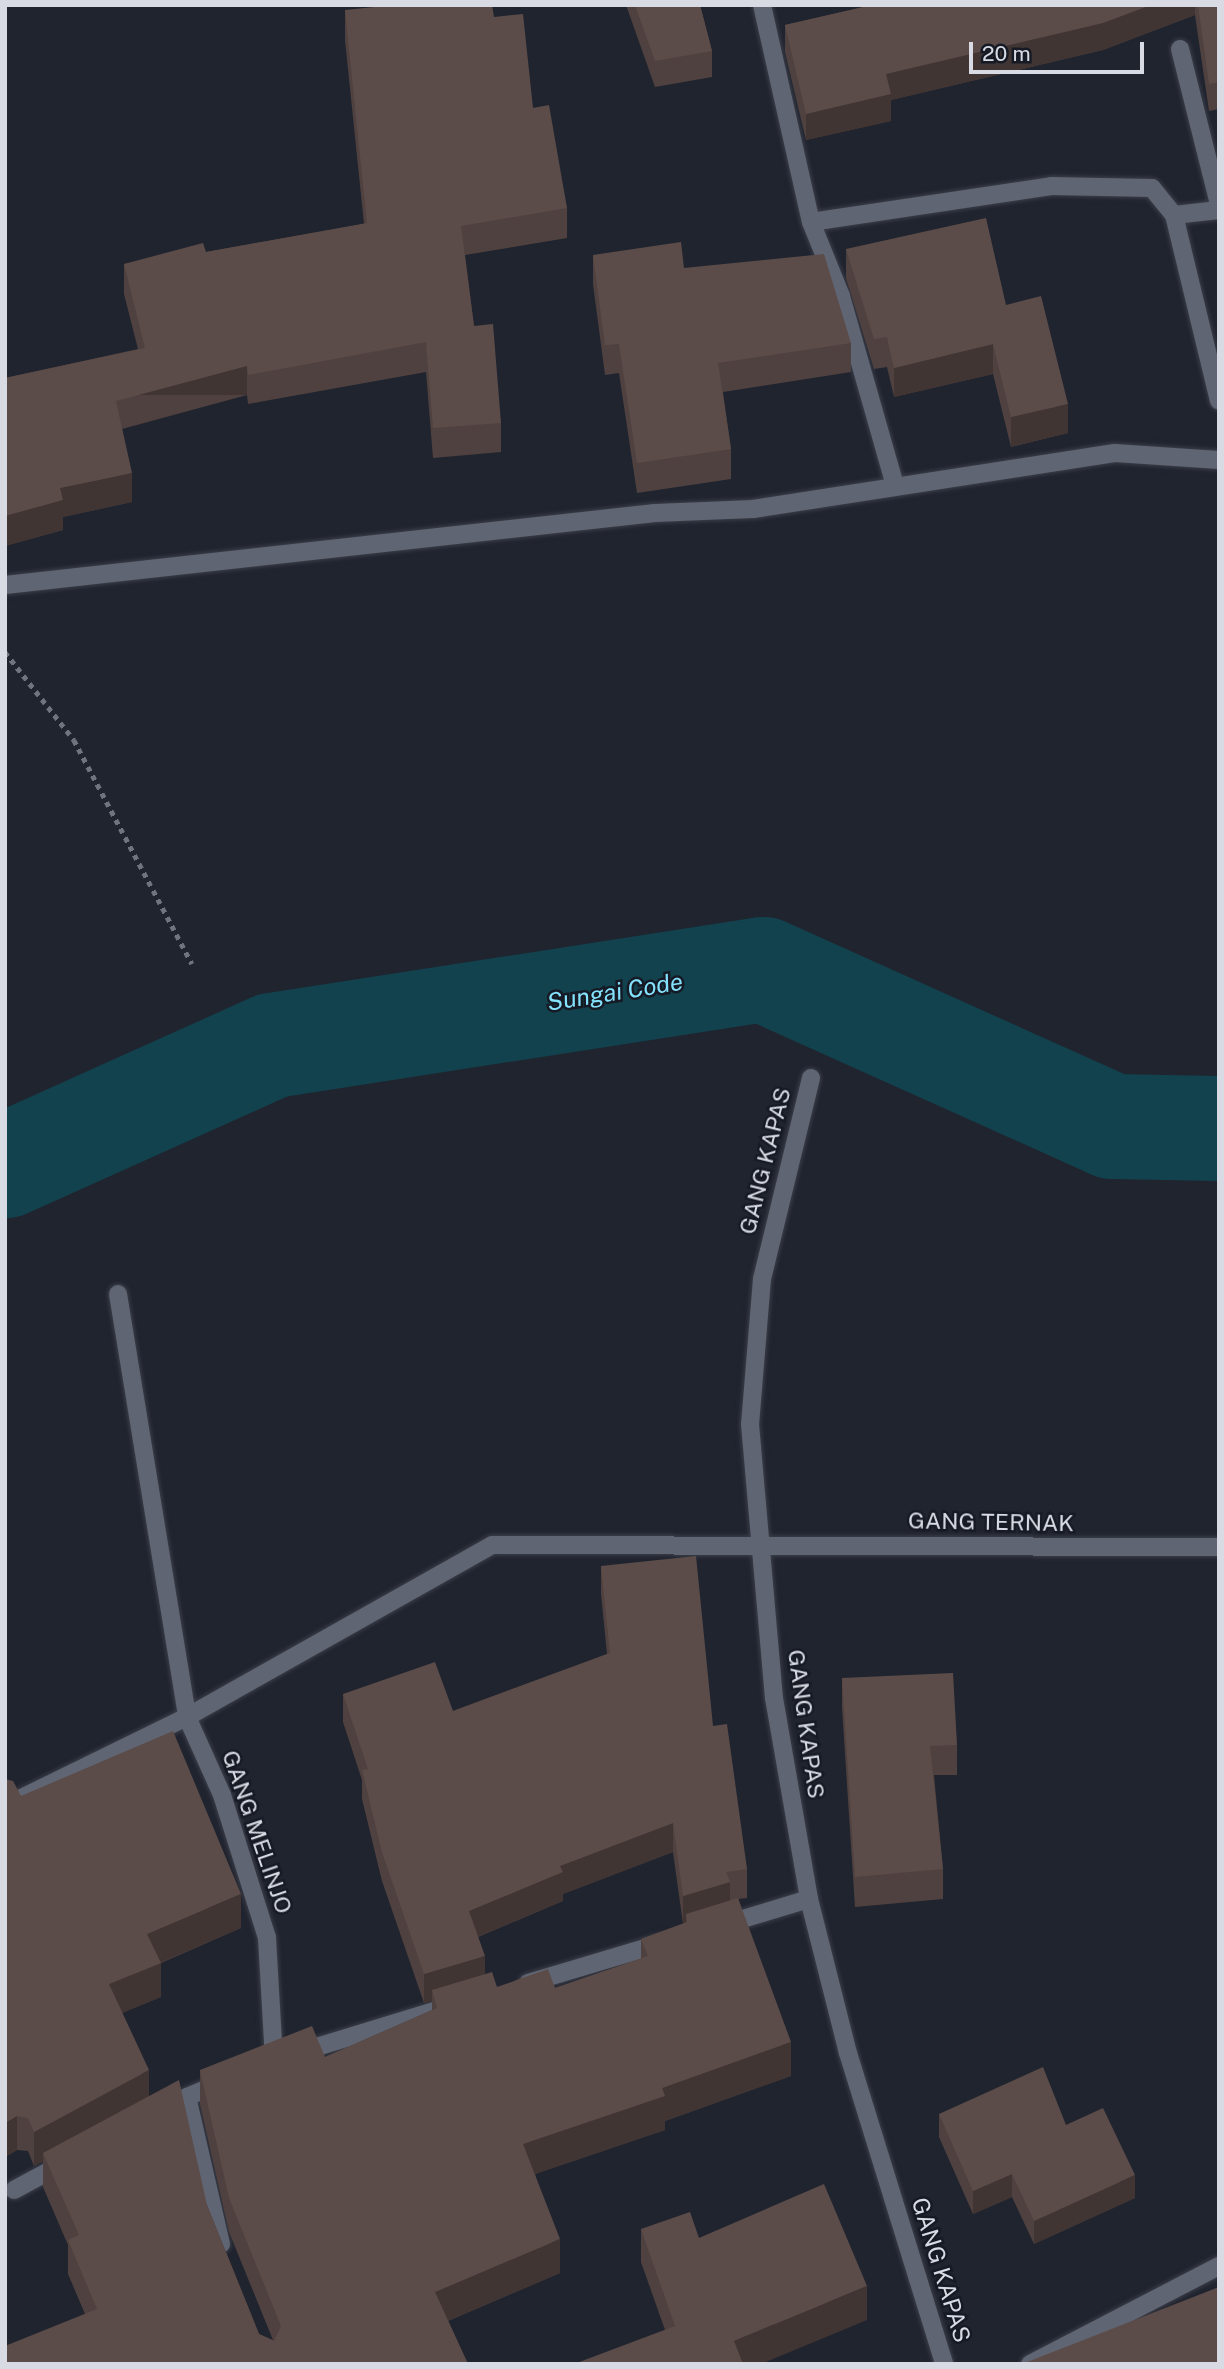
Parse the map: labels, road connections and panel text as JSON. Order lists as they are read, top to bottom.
{
  "streets": {
    "street": ["GANG KAPAS", "GANG TERNAK", "GANG MELINJO"]
  },
  "crossings": [
    ["GANG KAPAS", "GANG TERNAK"],
    ["GANG TERNAK", "GANG MELINJO"]
  ],
  "water": ["Sungai Code"],
  "scale_bar": "20 m"
}
